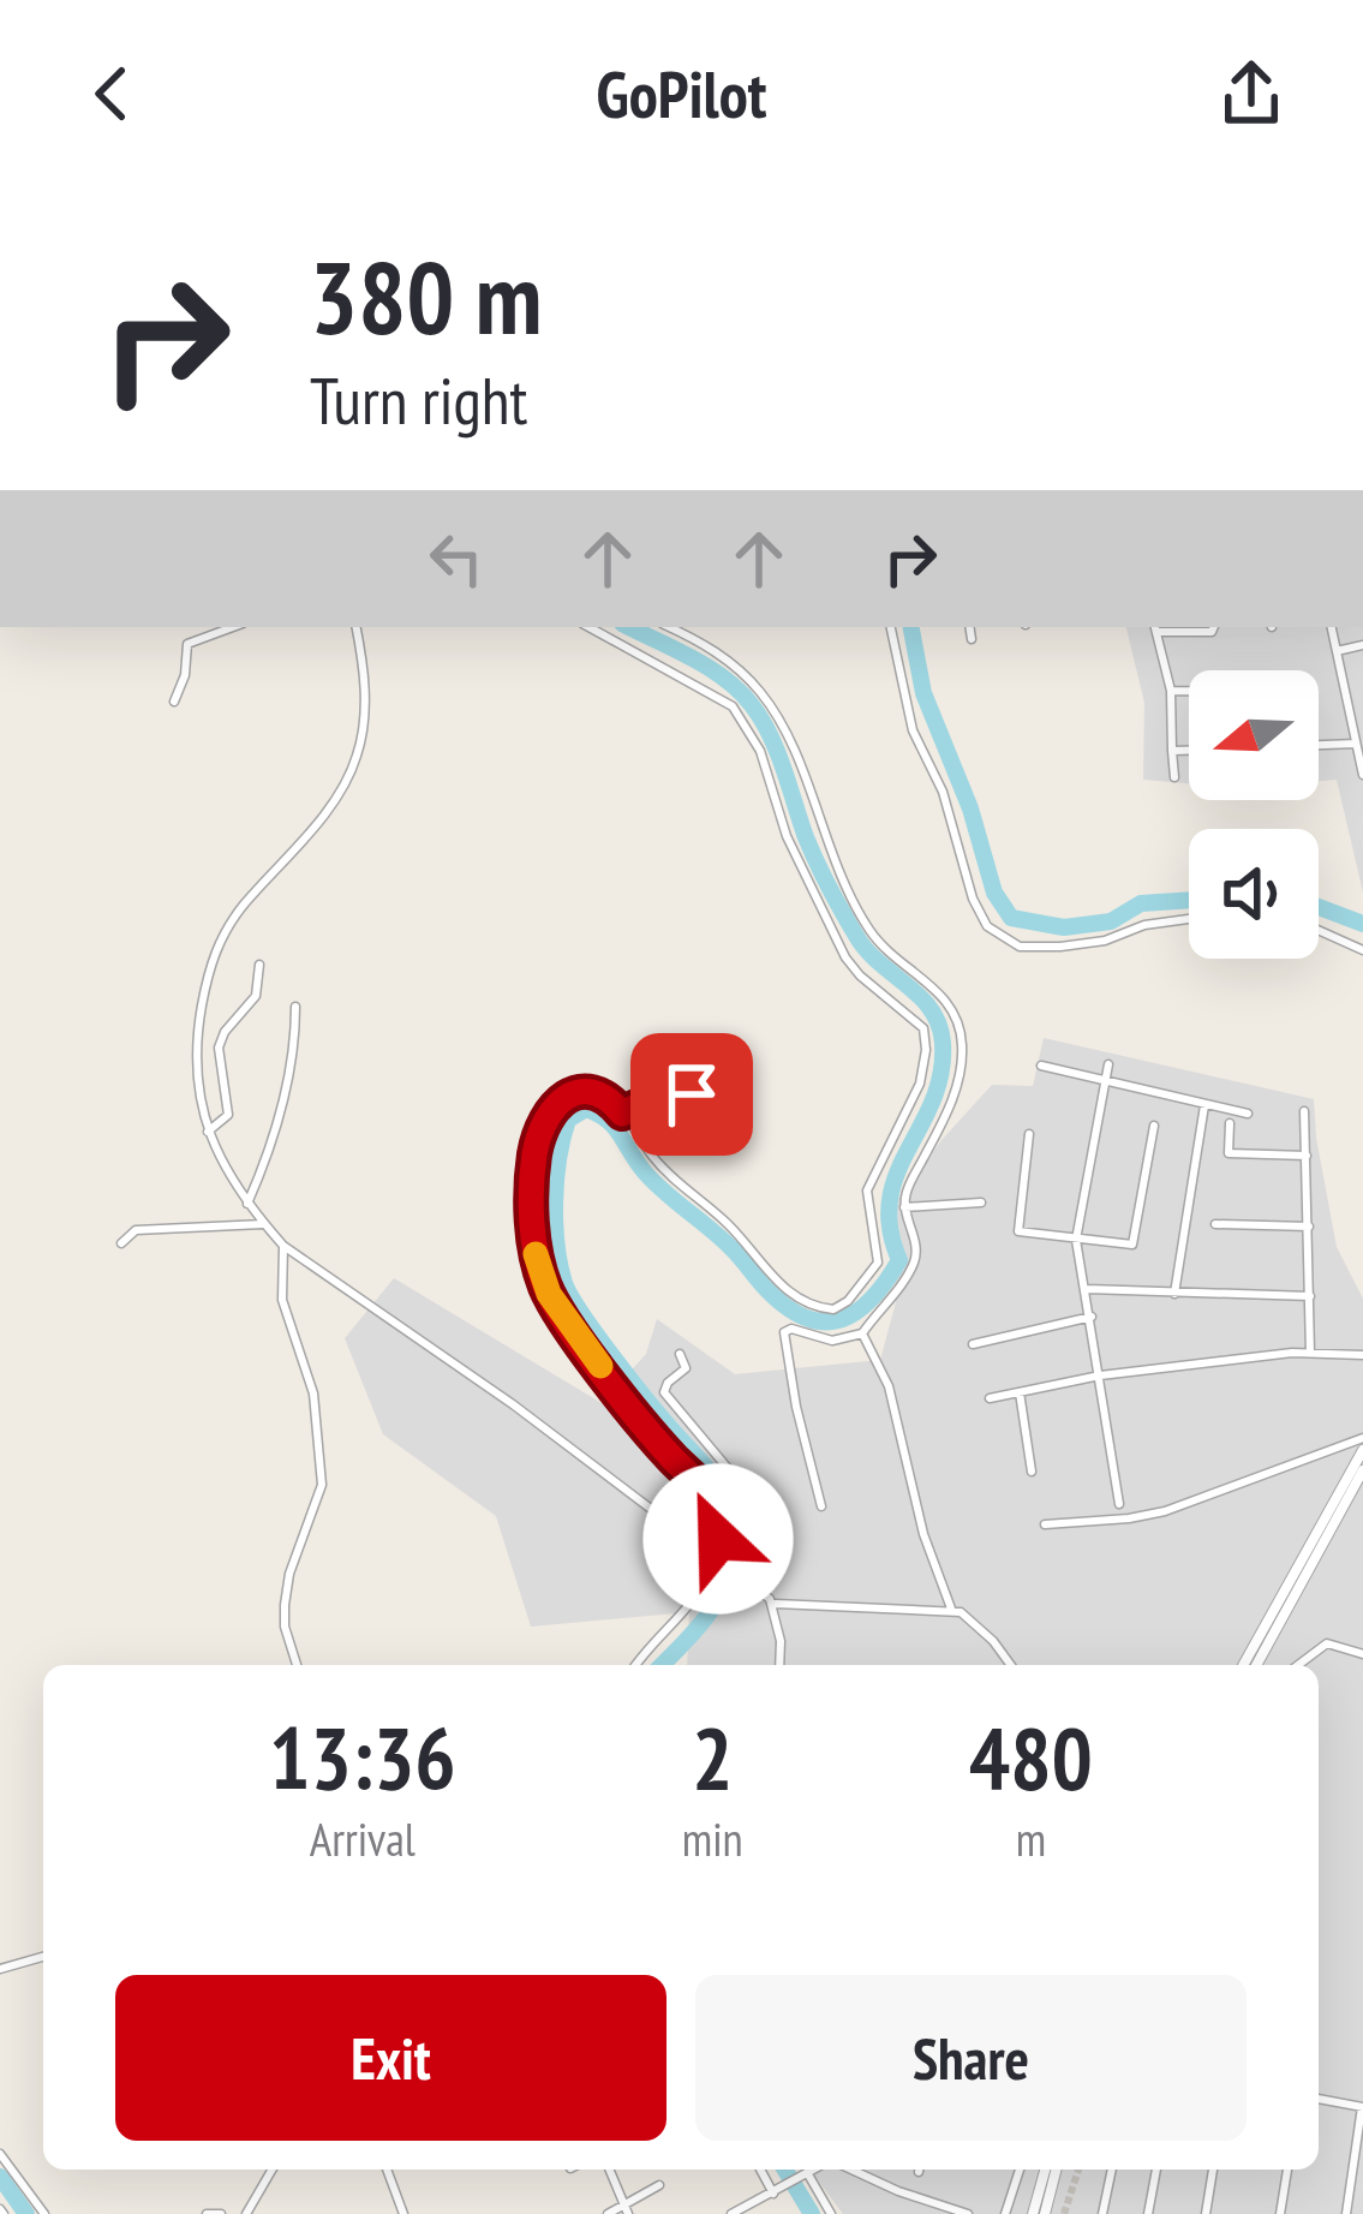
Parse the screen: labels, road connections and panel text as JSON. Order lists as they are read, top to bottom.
{
  "north": "left",
  "page": {
    "header": "GoPilot",
    "turn": ["380 m", "Turn right"],
    "eta": [
      "13:36",
      "Arrival",
      "2",
      "min",
      "480",
      "m"
    ],
    "buttons": ["Exit", "Share"]
  }
}
